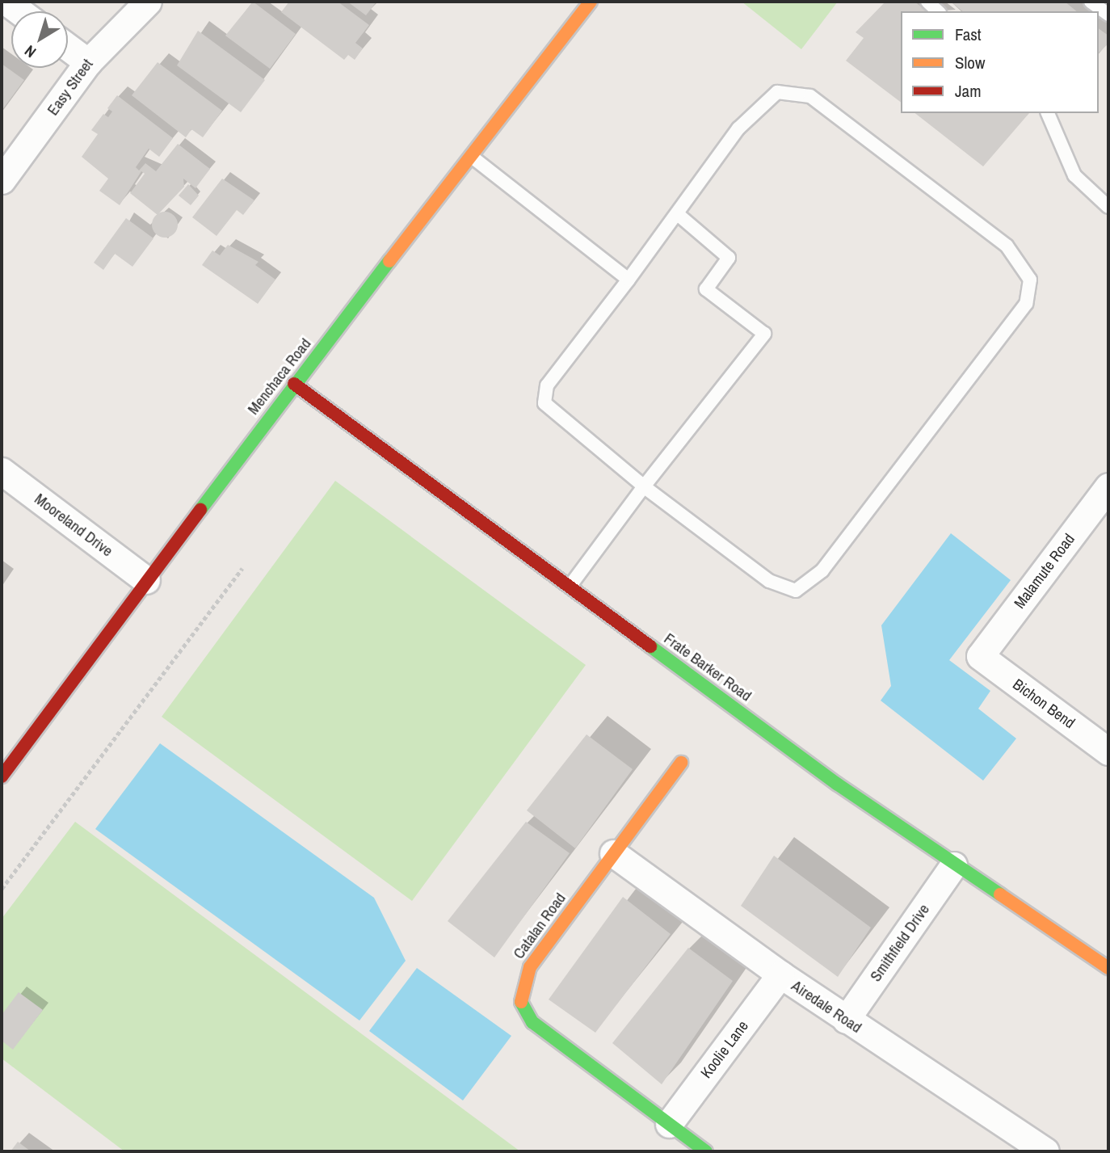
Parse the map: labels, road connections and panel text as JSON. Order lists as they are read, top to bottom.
{
  "streets": {
    "street": [
      "Easy Street",
      "Menchaca Road",
      "Mooreland Drive",
      "Malamute Road",
      "Frate Barker Road",
      "Bichon Bend",
      "Catalan Road",
      "Smithfield Drive",
      "Airedale Road",
      "Koolie Lane"
    ]
  },
  "crossings": [
    ["Menchaca Road", "Mooreland Drive"],
    ["Menchaca Road", "Frate Barker Road"],
    ["Malamute Road", "Bichon Bend"],
    ["Frate Barker Road", "Smithfield Drive"],
    ["Catalan Road", "Airedale Road"],
    ["Catalan Road", "Koolie Lane"],
    ["Smithfield Drive", "Airedale Road"],
    ["Airedale Road", "Koolie Lane"]
  ],
  "legend": ["Fast", "Slow", "Jam"],
  "north": "bottom left"
}
